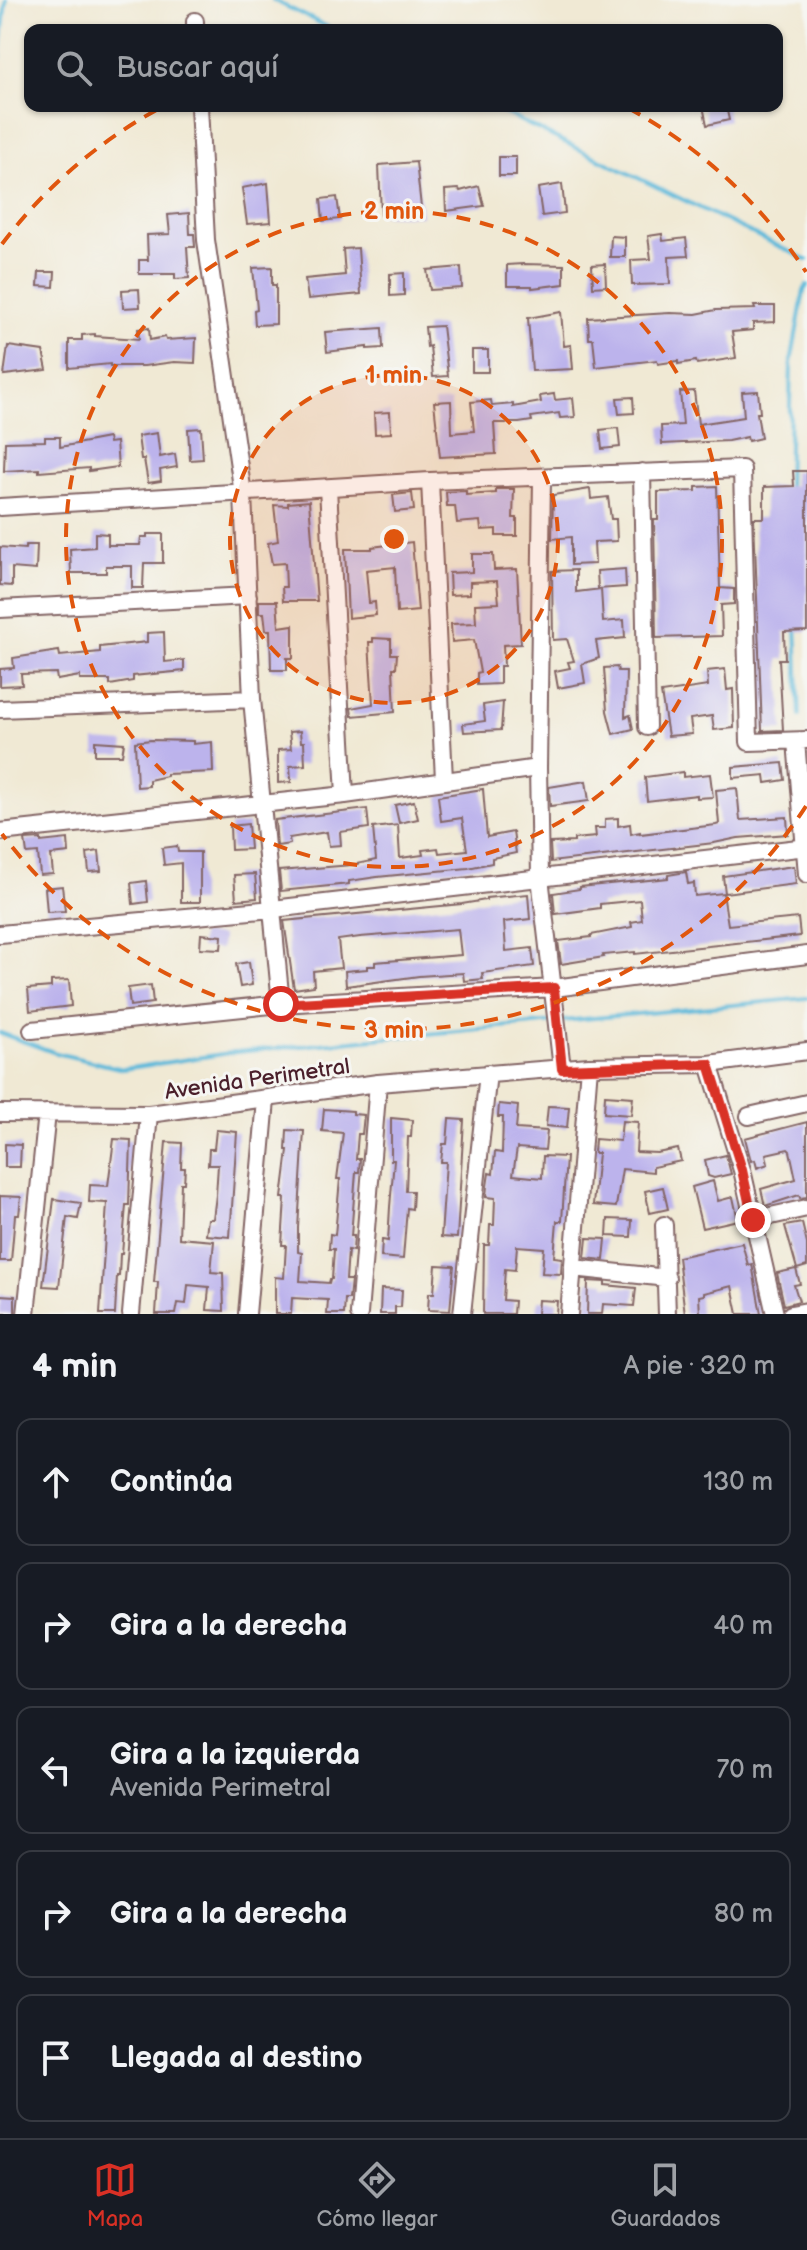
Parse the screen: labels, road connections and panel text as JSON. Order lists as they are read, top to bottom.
{
  "streets": {
    "street": ["Avenida Perimetral"]
  },
  "page": {
    "search": "Buscar aquí",
    "heading": ["4 min", "A pie · 320 m"],
    "list": [
      ["Continúa", "130 m"],
      ["Gira a la derecha", "40 m"],
      ["Gira a la izquierda", "Avenida Perimetral", "70 m"],
      ["Gira a la derecha", "80 m"],
      "Llegada al destino"
    ],
    "nav": ["Mapa", "Cómo llegar", "Guardados"]
  },
  "rings": ["2 min", "1 min", "3 min"]
}
